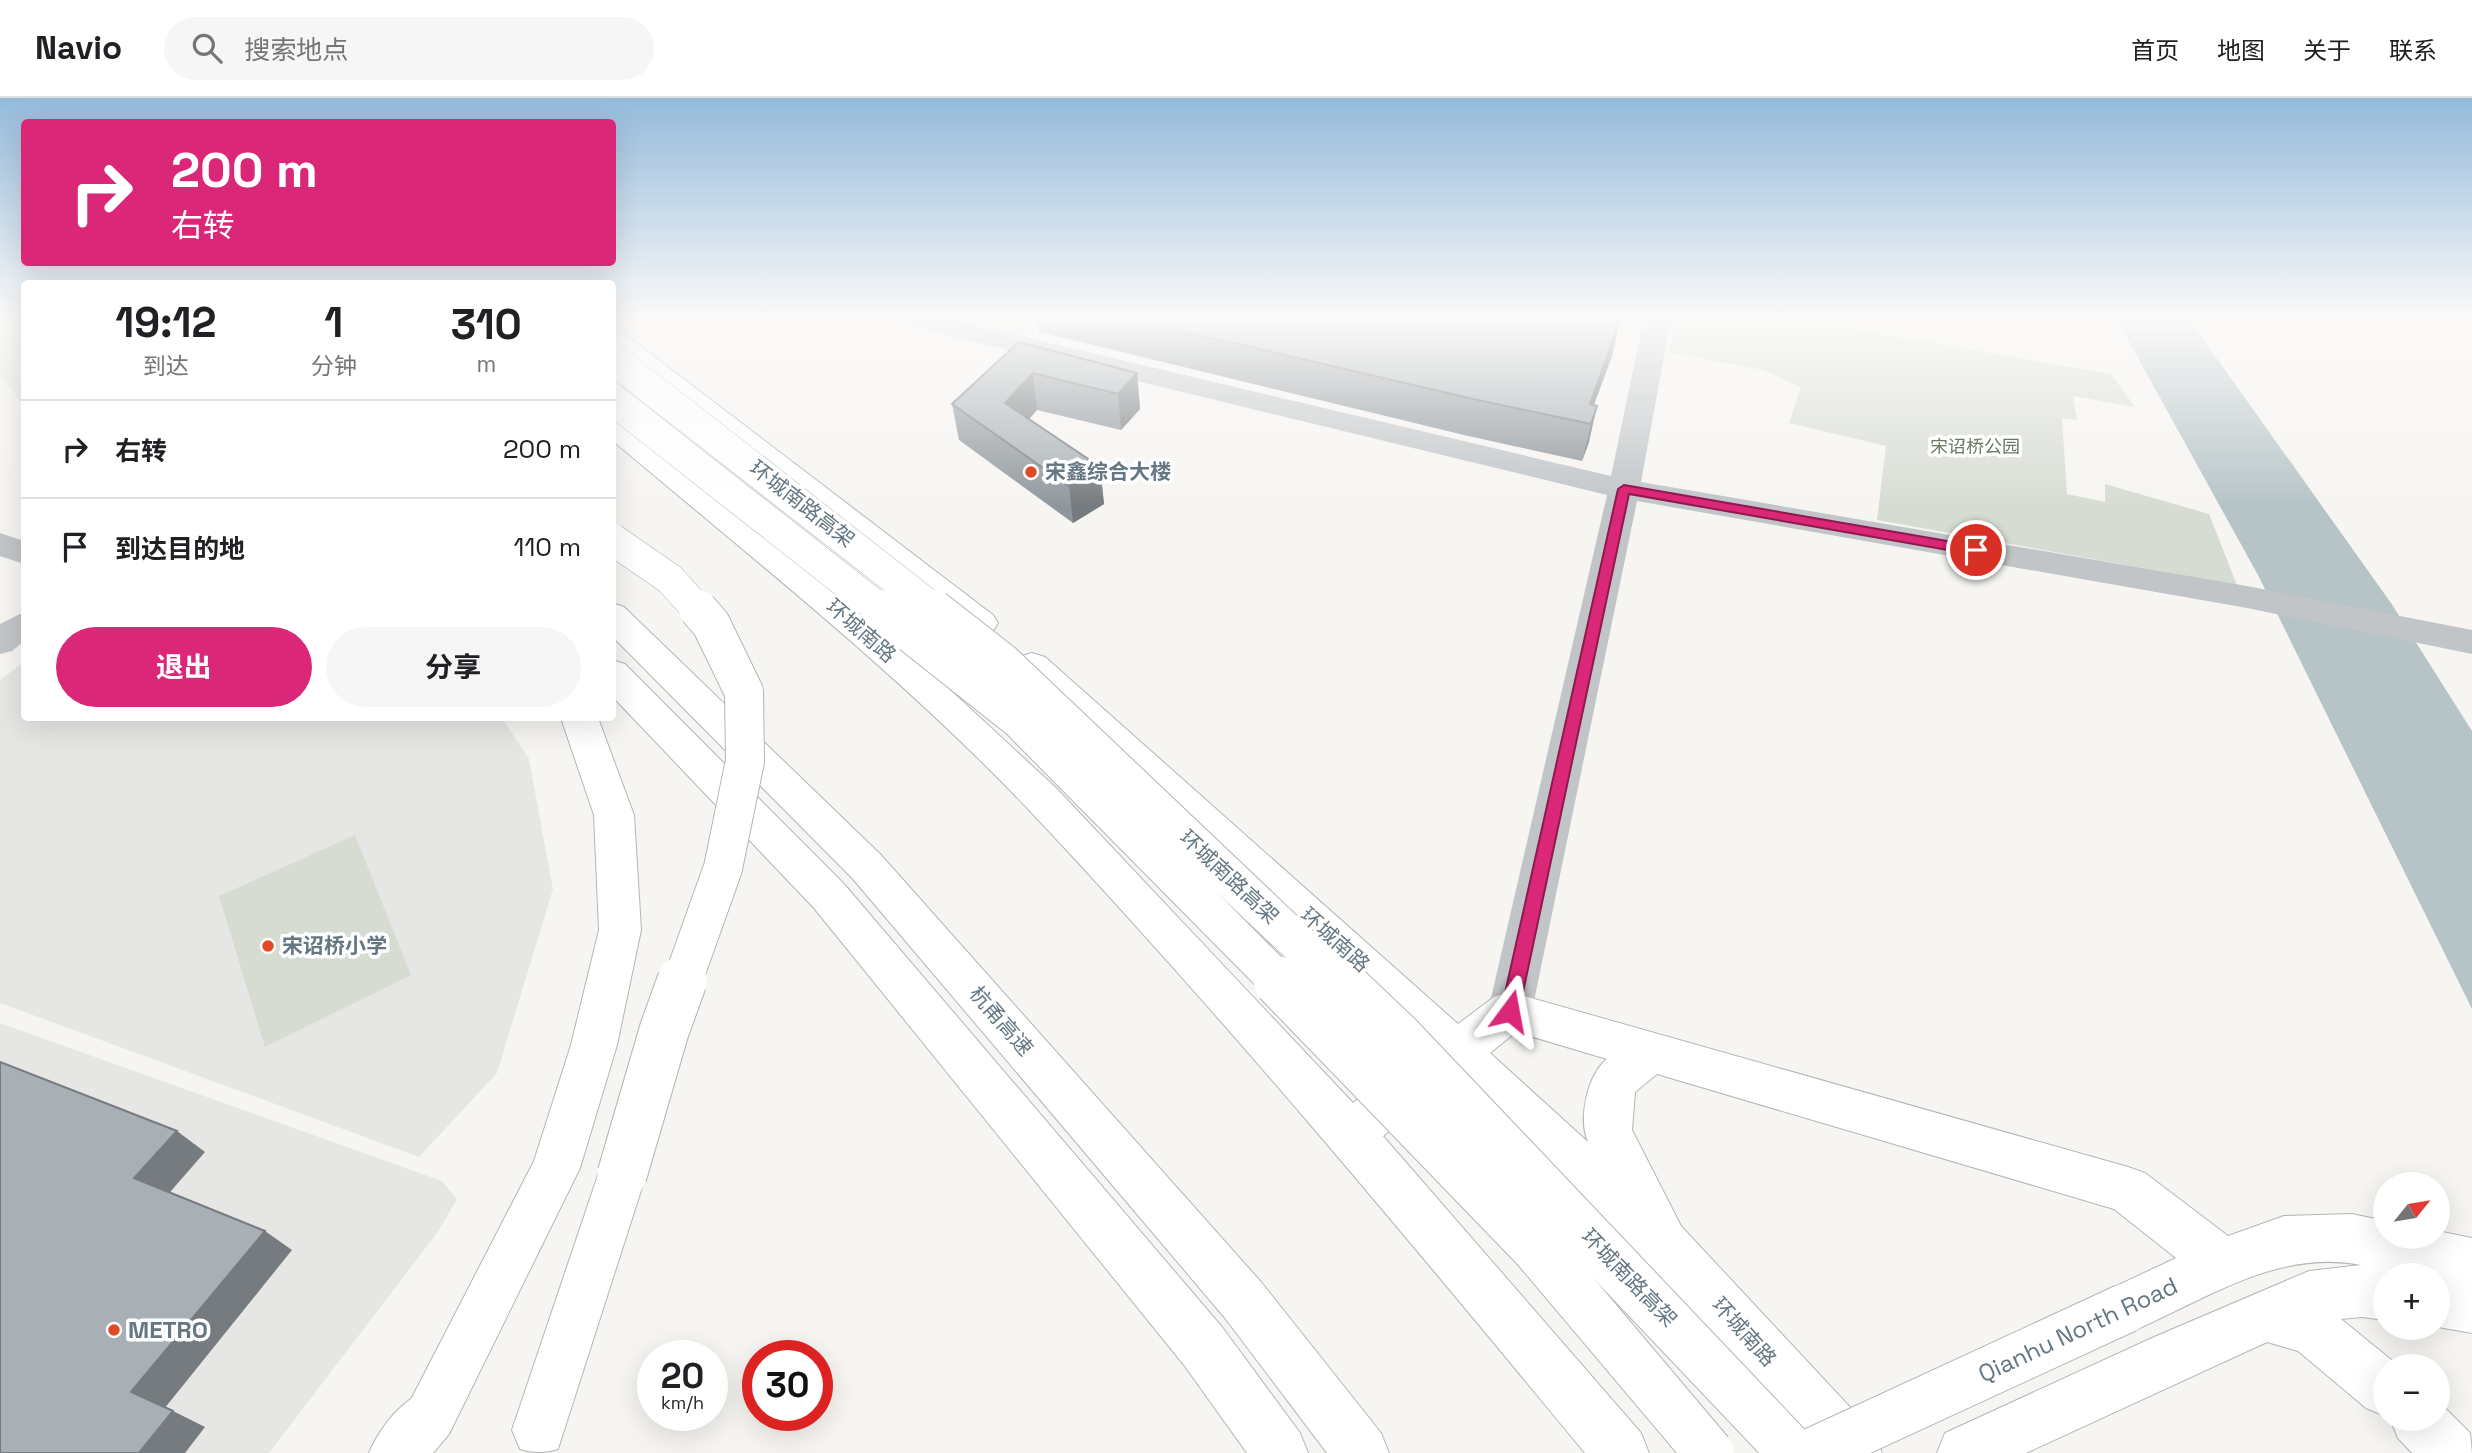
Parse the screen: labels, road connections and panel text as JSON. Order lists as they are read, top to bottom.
{
  "streets": {
    "main road": [
      "环城南路高架",
      "环城南路",
      "杭甬高速",
      "Qianhu North Road"
    ]
  },
  "parks": ["宋诏桥公园"],
  "places": ["宋鑫综合大楼", "宋诏桥小学", "METRO"],
  "north": "top right",
  "page": {
    "header": "Navio",
    "search": "搜索地点",
    "nav": [
      "首页",
      "地图",
      "关于",
      "联系"
    ],
    "turn": ["200 m", "右转"],
    "eta": [
      "19:12",
      "到达",
      "1",
      "分钟",
      "310",
      "m"
    ],
    "list": [
      {
        "name": "右转",
        "value": "200 m"
      },
      {
        "name": "到达目的地",
        "value": "110 m"
      }
    ],
    "buttons": ["退出", "分享"],
    "map_buttons": ["+", "−"],
    "speed": "20 km/h",
    "limit": "30"
  }
}
